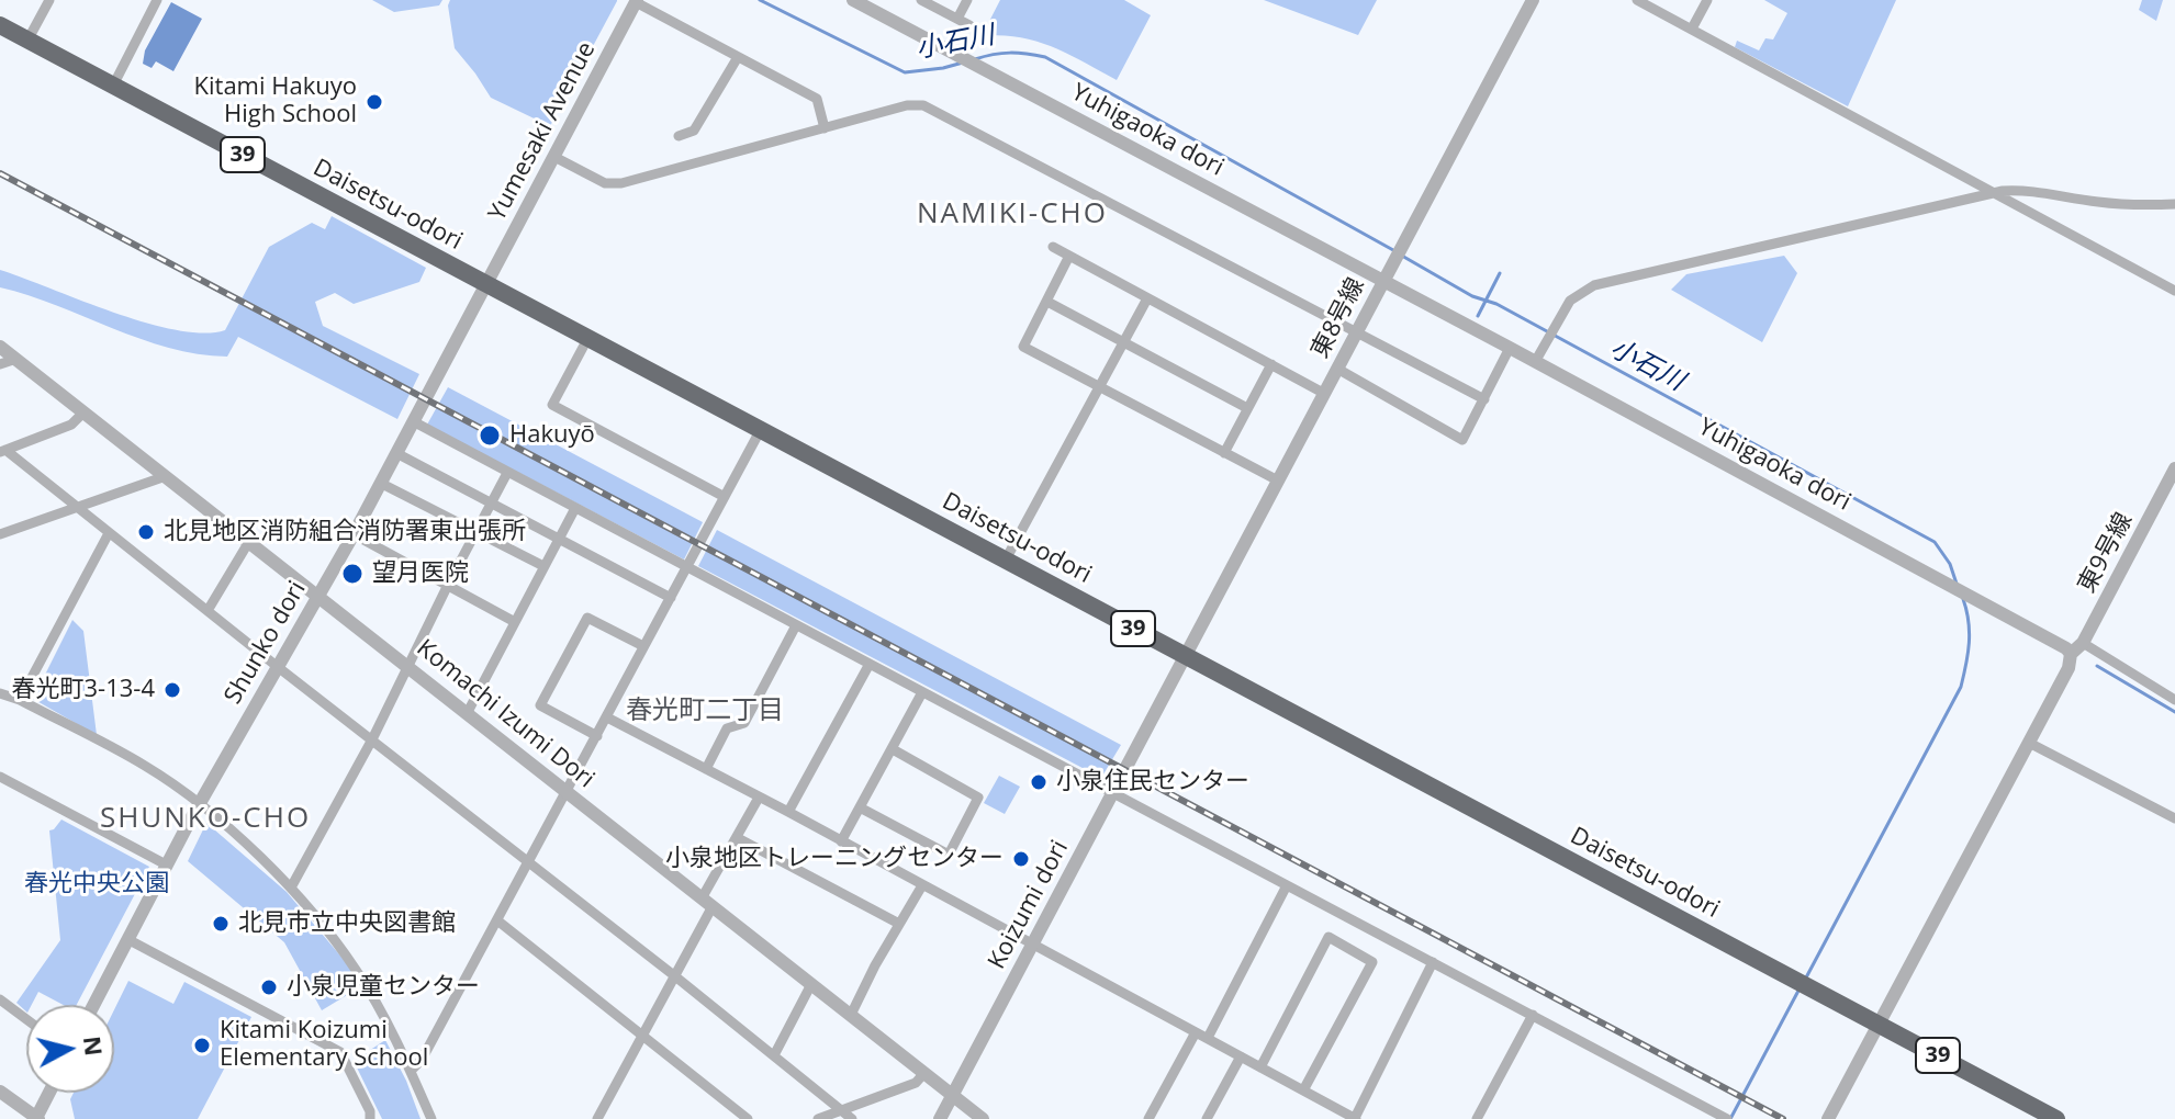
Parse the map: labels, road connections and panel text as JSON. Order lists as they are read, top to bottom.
{
  "streets": {
    "highway": ["39", "Daisetsu-odori"],
    "street": [
      "Yuhigaoka dori",
      "Yumesaki Avenue",
      "東8号線",
      "東9号線",
      "Shunko dori",
      "Komachi Izumi Dori",
      "Koizumi dori"
    ]
  },
  "crossings": [
    ["Yuhigaoka dori", "東8号線"],
    ["Yuhigaoka dori", "東9号線"],
    ["Yumesaki Avenue", "Daisetsu-odori"],
    ["Yumesaki Avenue", "Shunko dori"],
    ["Daisetsu-odori", "東8号線"],
    ["Daisetsu-odori", "Shunko dori"],
    ["Daisetsu-odori", "Koizumi dori"],
    ["東8号線", "Koizumi dori"],
    ["Shunko dori", "Komachi Izumi Dori"],
    ["Komachi Izumi Dori", "Koizumi dori"]
  ],
  "districts": ["NAMIKI-CHO", "春光町二丁目", "SHUNKO-CHO"],
  "water": ["小石川"],
  "parks": ["春光中央公園"],
  "places": [
    "Kitami Hakuyo High School",
    "Hakuyō",
    "北見地区消防組合消防署東出張所",
    "望月医院",
    "春光町3-13-4",
    "小泉住民センター",
    "小泉地区トレーニングセンター",
    "北見市立中央図書館",
    "小泉児童センター",
    "Kitami Koizumi Elementary School"
  ],
  "north": "right"
}
